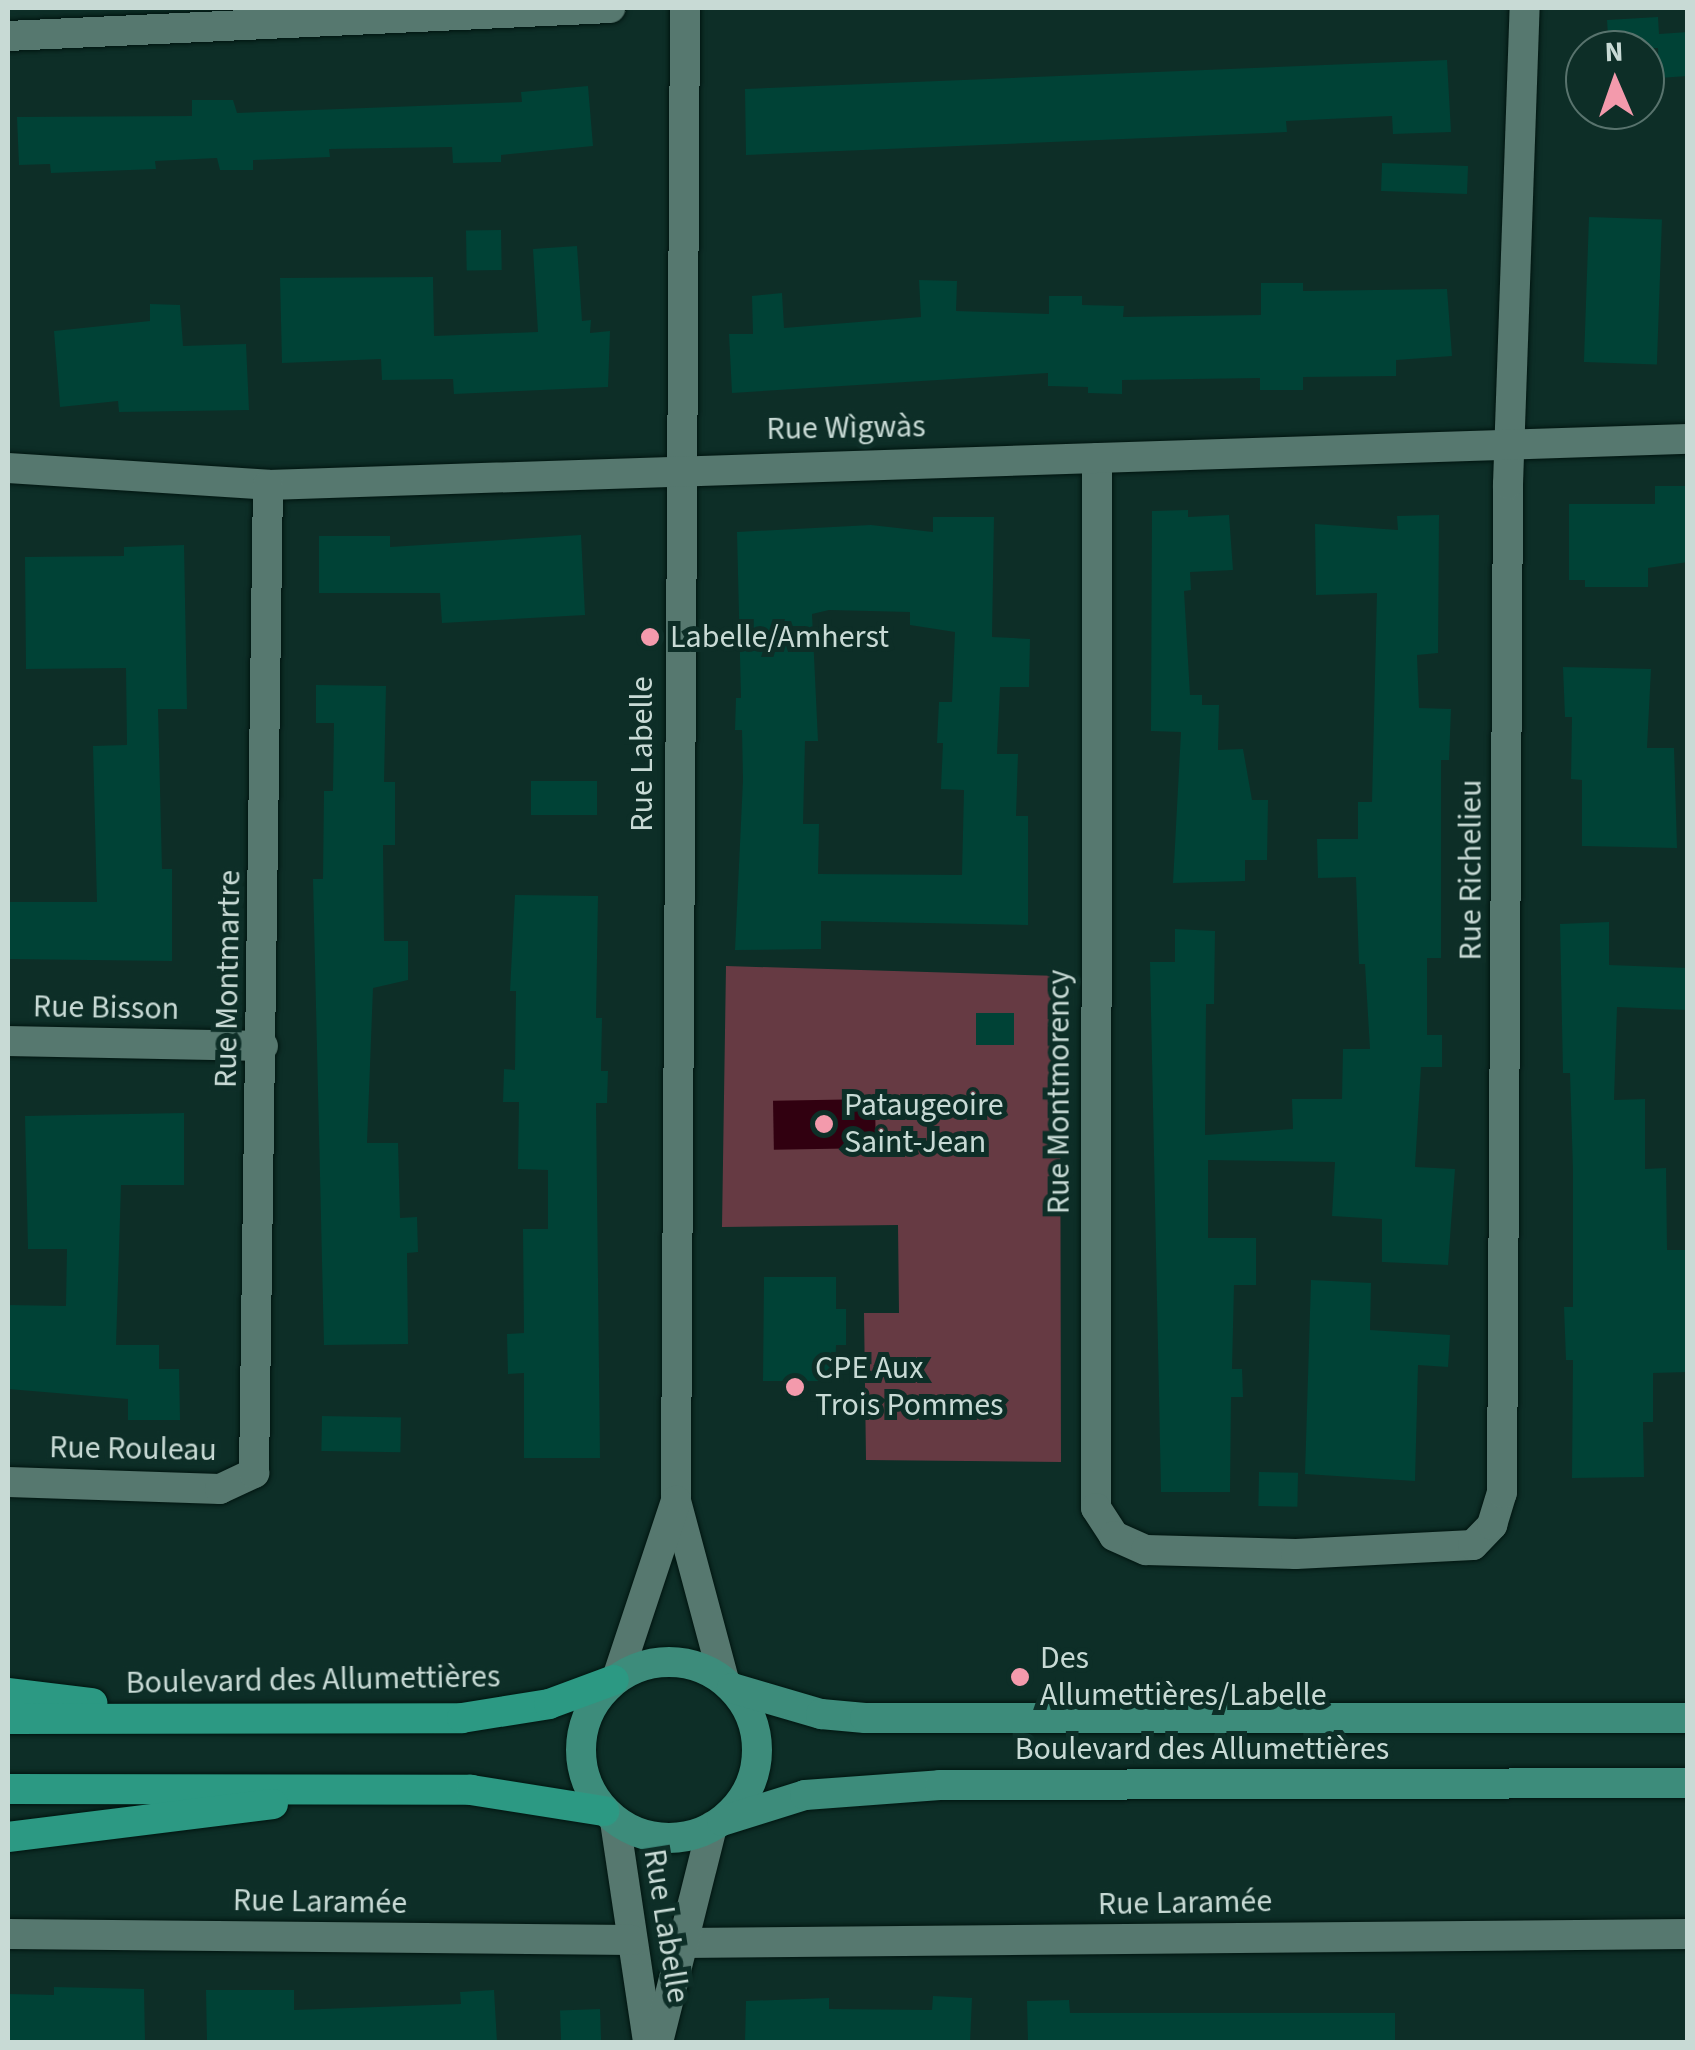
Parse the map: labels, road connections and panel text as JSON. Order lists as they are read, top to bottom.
{
  "streets": {
    "highway": ["Boulevard des Allumettières"],
    "street": [
      "Rue Wìgwàs",
      "Rue Labelle",
      "Rue Richelieu",
      "Rue Montmartre",
      "Rue Bisson",
      "Rue Montmorency",
      "Rue Rouleau",
      "Rue Laramée"
    ]
  },
  "crossings": [
    ["Rue Wìgwàs", "Rue Labelle"],
    ["Rue Wìgwàs", "Rue Richelieu"],
    ["Rue Wìgwàs", "Rue Montmartre"],
    ["Rue Wìgwàs", "Rue Montmorency"],
    ["Rue Labelle", "Boulevard des Allumettières"],
    ["Rue Labelle", "Rue Laramée"],
    ["Rue Richelieu", "Rue Montmorency"],
    ["Rue Montmartre", "Rue Bisson"],
    ["Rue Montmartre", "Rue Rouleau"]
  ],
  "places": [
    "Labelle/Amherst",
    "Pataugeoire Saint-Jean",
    "CPE Aux Trois Pommes",
    "Des Allumettières/Labelle"
  ],
  "north": "top"
}
